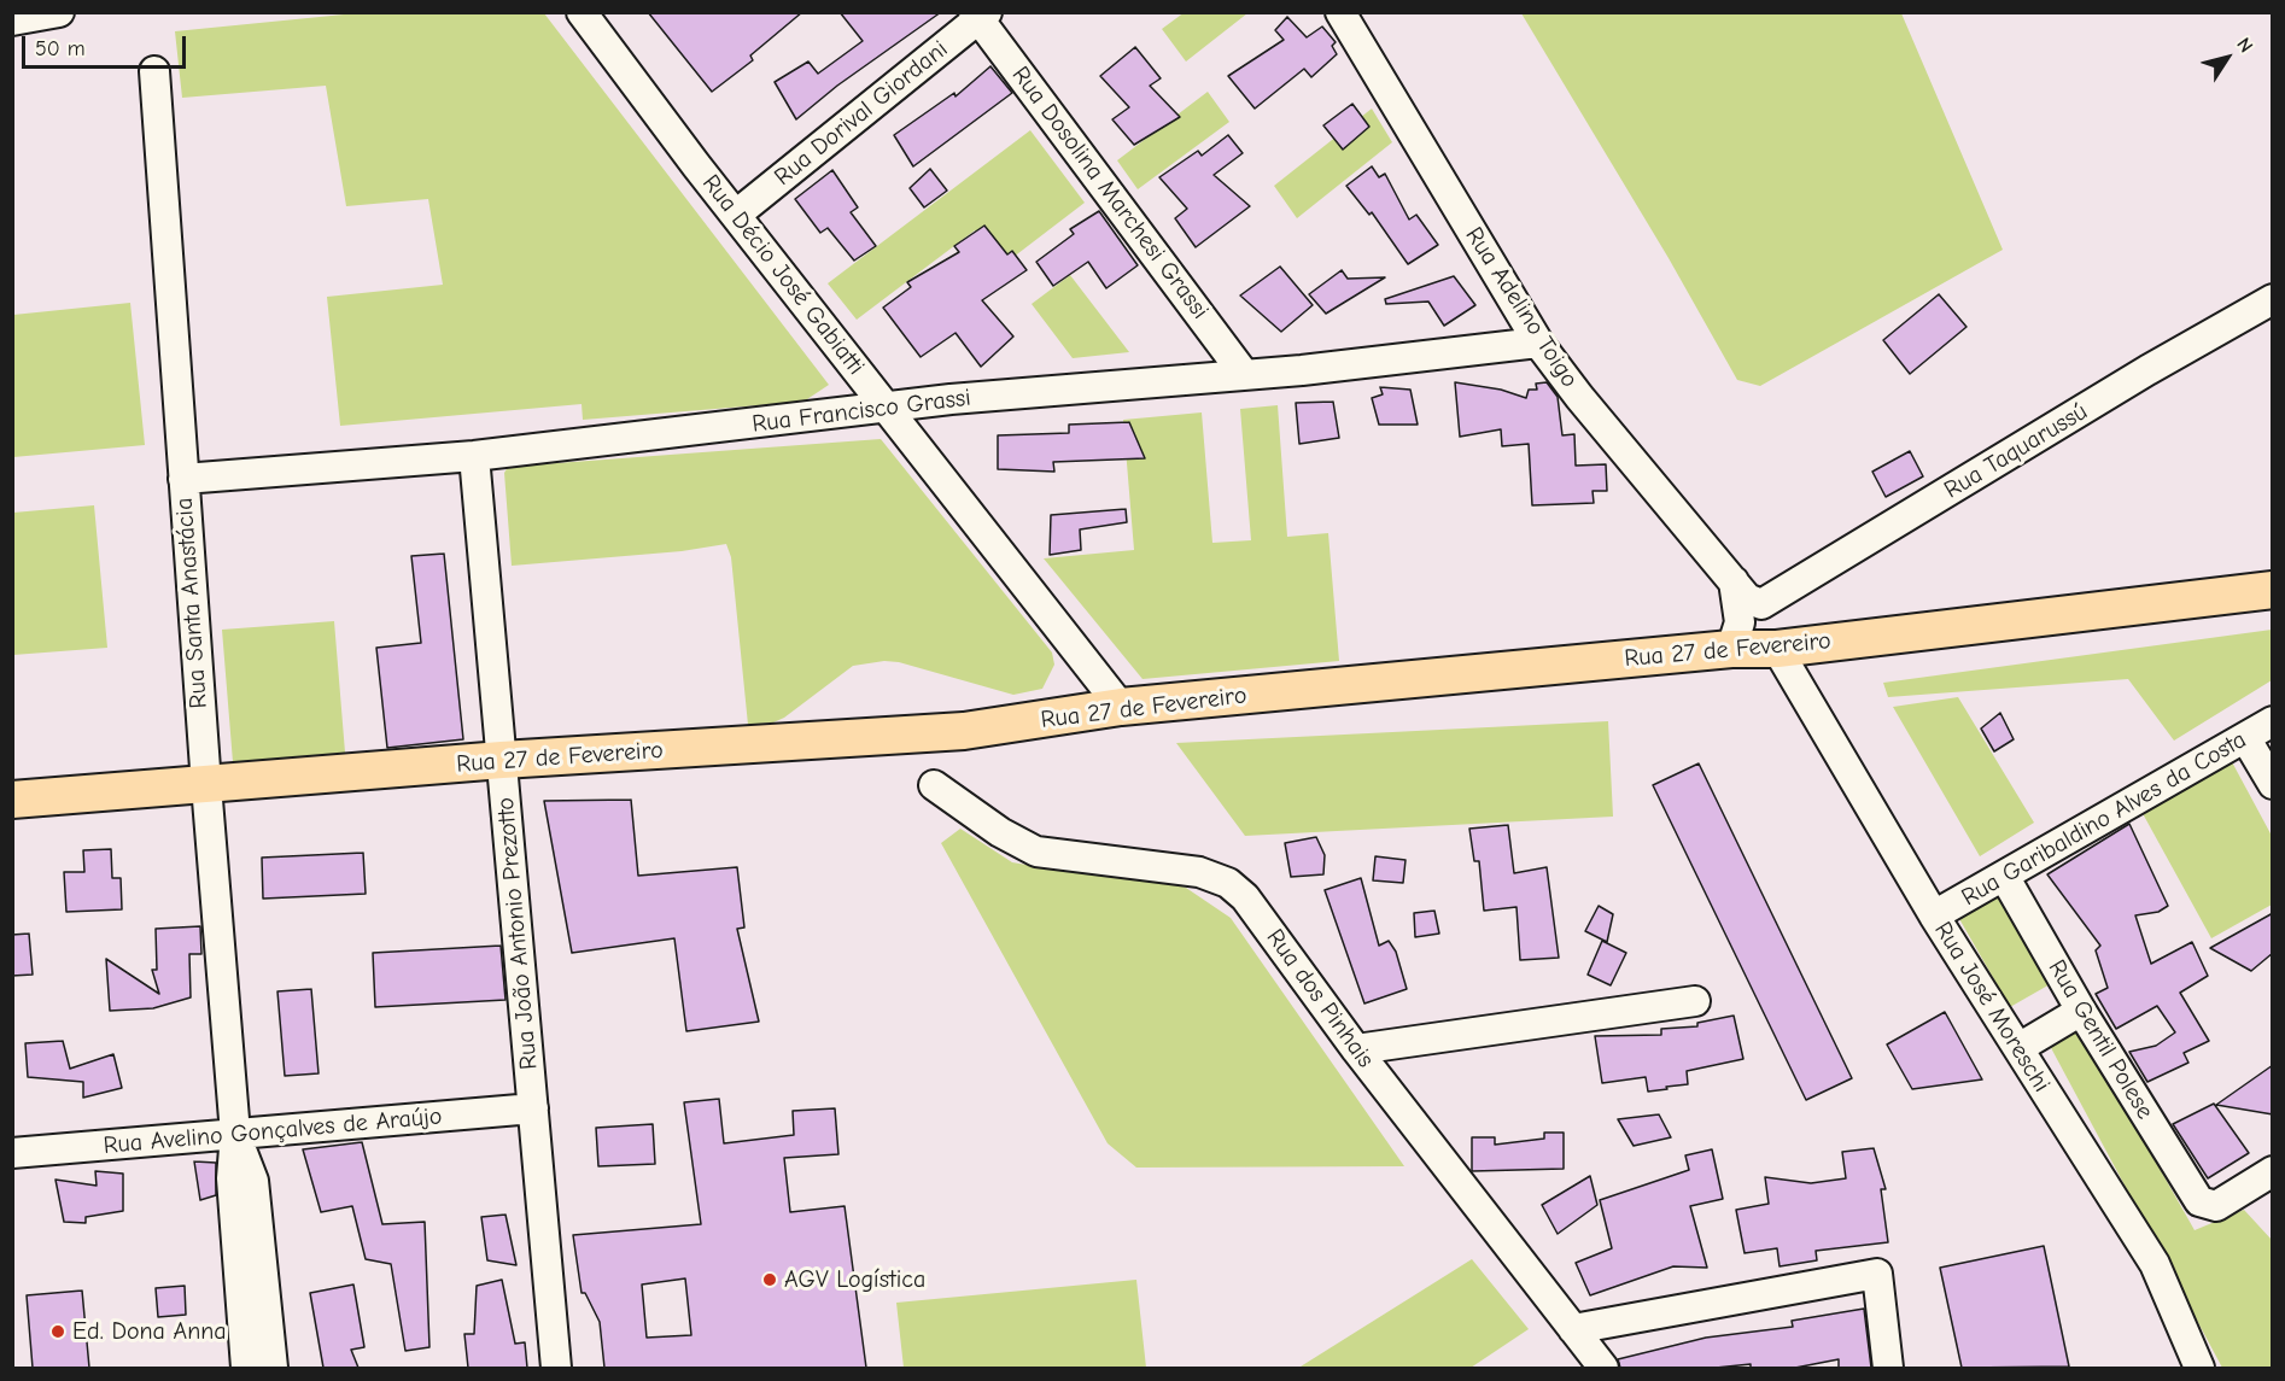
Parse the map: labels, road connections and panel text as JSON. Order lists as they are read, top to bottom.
{
  "streets": {
    "main road": ["Rua 27 de Fevereiro"],
    "street": [
      "Rua Dorival Giordani",
      "Rua Dosolina Marchesi Grassi",
      "Rua Décio José Gabiatti",
      "Rua Adelino Toigo",
      "Rua Francisco Grassi",
      "Rua Taquarussú",
      "Rua Santa Anastácia",
      "Rua Garibaldino Alves da Costa",
      "Rua João Antonio Prezotto",
      "Rua dos Pinhais",
      "Rua José Moreschi",
      "Rua Gentil Polese",
      "Rua Avelino Gonçalves de Araújo"
    ]
  },
  "crossings": [
    ["Rua Dorival Giordani", "Rua Dosolina Marchesi Grassi"],
    ["Rua Dorival Giordani", "Rua Décio José Gabiatti"],
    ["Rua Dosolina Marchesi Grassi", "Rua Francisco Grassi"],
    ["Rua Décio José Gabiatti", "Rua Francisco Grassi"],
    ["Rua Décio José Gabiatti", "Rua 27 de Fevereiro"],
    ["Rua Adelino Toigo", "Rua Francisco Grassi"],
    ["Rua Adelino Toigo", "Rua Taquarussú"],
    ["Rua Francisco Grassi", "Rua Santa Anastácia"],
    ["Rua Francisco Grassi", "Rua João Antonio Prezotto"],
    ["Rua Santa Anastácia", "Rua 27 de Fevereiro"],
    ["Rua Santa Anastácia", "Rua Avelino Gonçalves de Araújo"],
    ["Rua 27 de Fevereiro", "Rua João Antonio Prezotto"],
    ["Rua 27 de Fevereiro", "Rua José Moreschi"],
    ["Rua Garibaldino Alves da Costa", "Rua José Moreschi"],
    ["Rua Garibaldino Alves da Costa", "Rua Gentil Polese"],
    ["Rua João Antonio Prezotto", "Rua Avelino Gonçalves de Araújo"]
  ],
  "places": ["AGV Logística", "Ed. Dona Anna"],
  "scale_bar": "50 m",
  "north": "top right"
}
